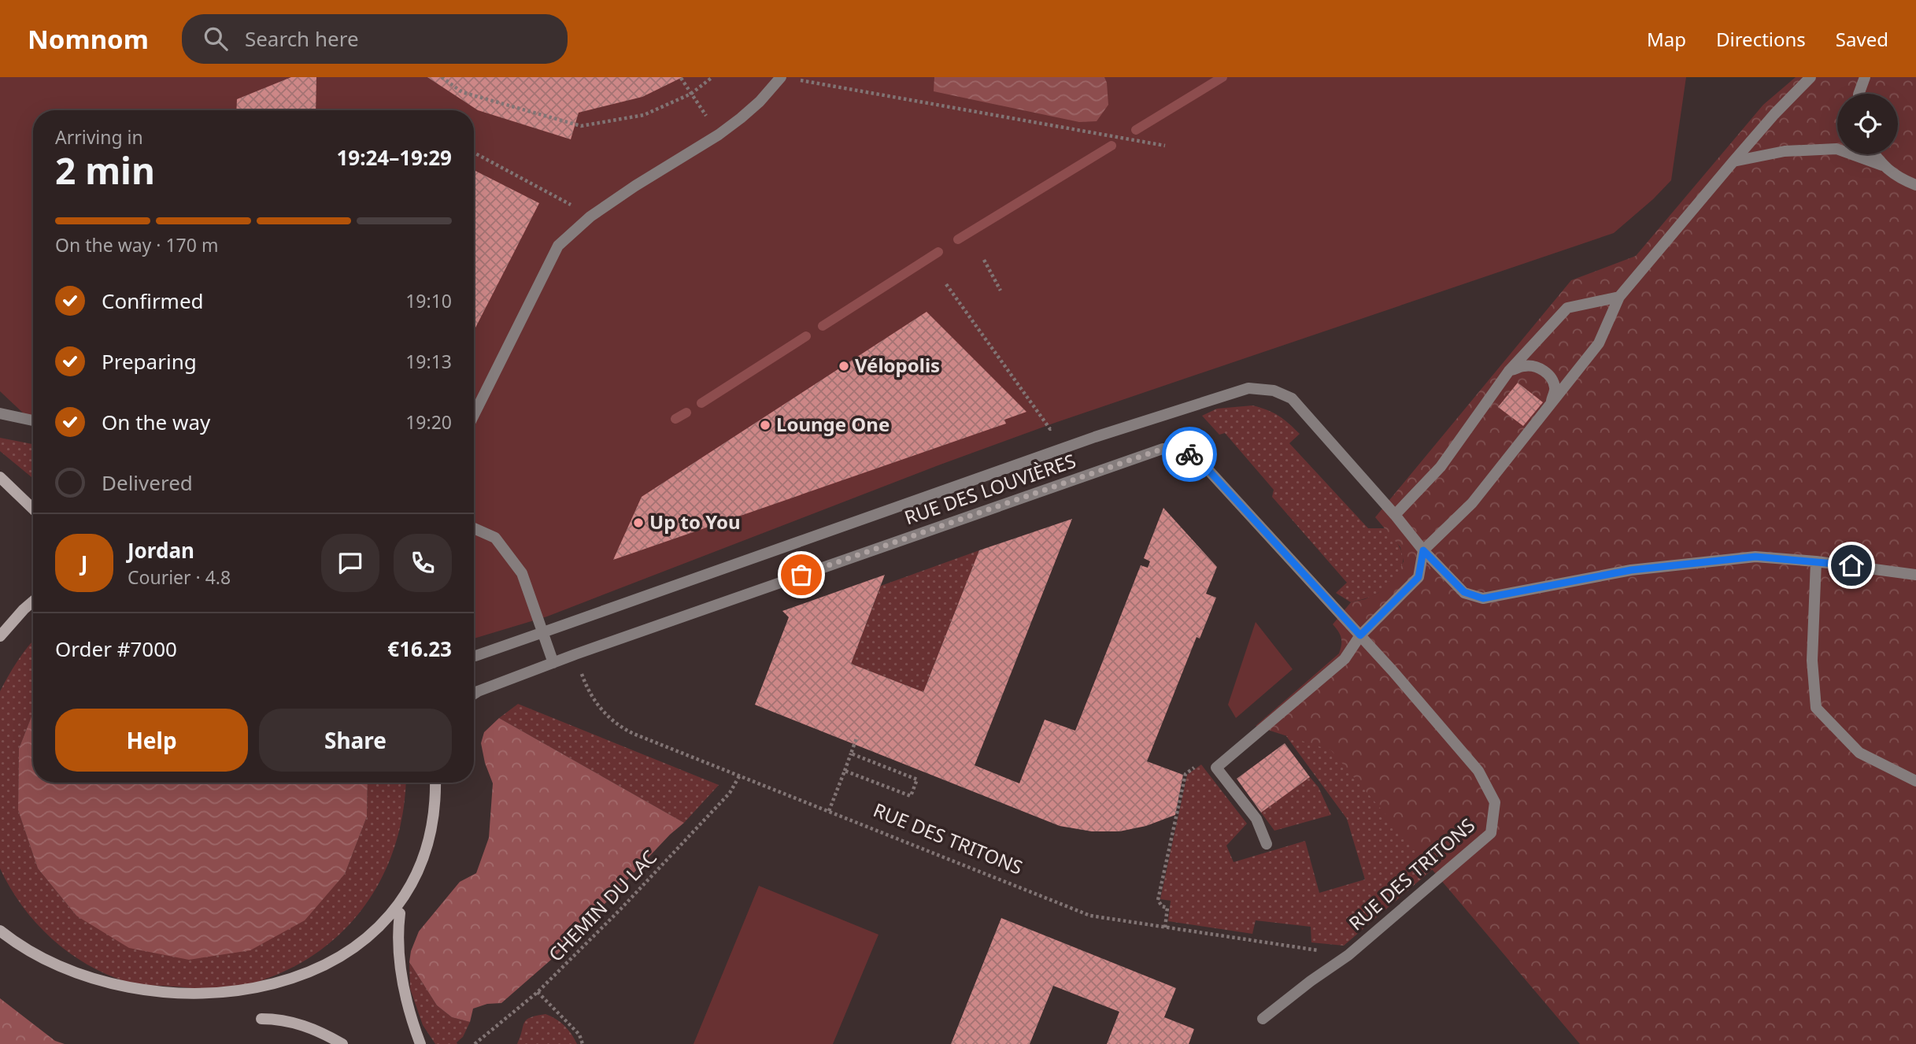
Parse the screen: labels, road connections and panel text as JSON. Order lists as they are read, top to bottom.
{
  "streets": {
    "street": ["RUE DES LOUVIÈRES", "RUE DES TRITONS"],
    "path": ["CHEMIN DU LAC"]
  },
  "crossings": [
    ["RUE DES LOUVIÈRES", "RUE DES TRITONS"],
    ["RUE DES TRITONS", "CHEMIN DU LAC"]
  ],
  "places": ["Vélopolis", "Lounge One", "Up to You"],
  "page": {
    "header": "Nomnom",
    "search": "Search here",
    "nav": ["Map", "Directions", "Saved"],
    "heading": ["2 min", "Arriving in", "19:24–19:29"],
    "panel": [
      "Jordan",
      "Courier · 4.8",
      "Order #7000",
      "€16.23"
    ],
    "bar": "On the way · 170 m",
    "list": [
      ["Confirmed", "19:10"],
      ["Preparing", "19:13"],
      ["On the way", "19:20"],
      "Delivered"
    ],
    "round": "J",
    "buttons": ["Help", "Share"]
  }
}
